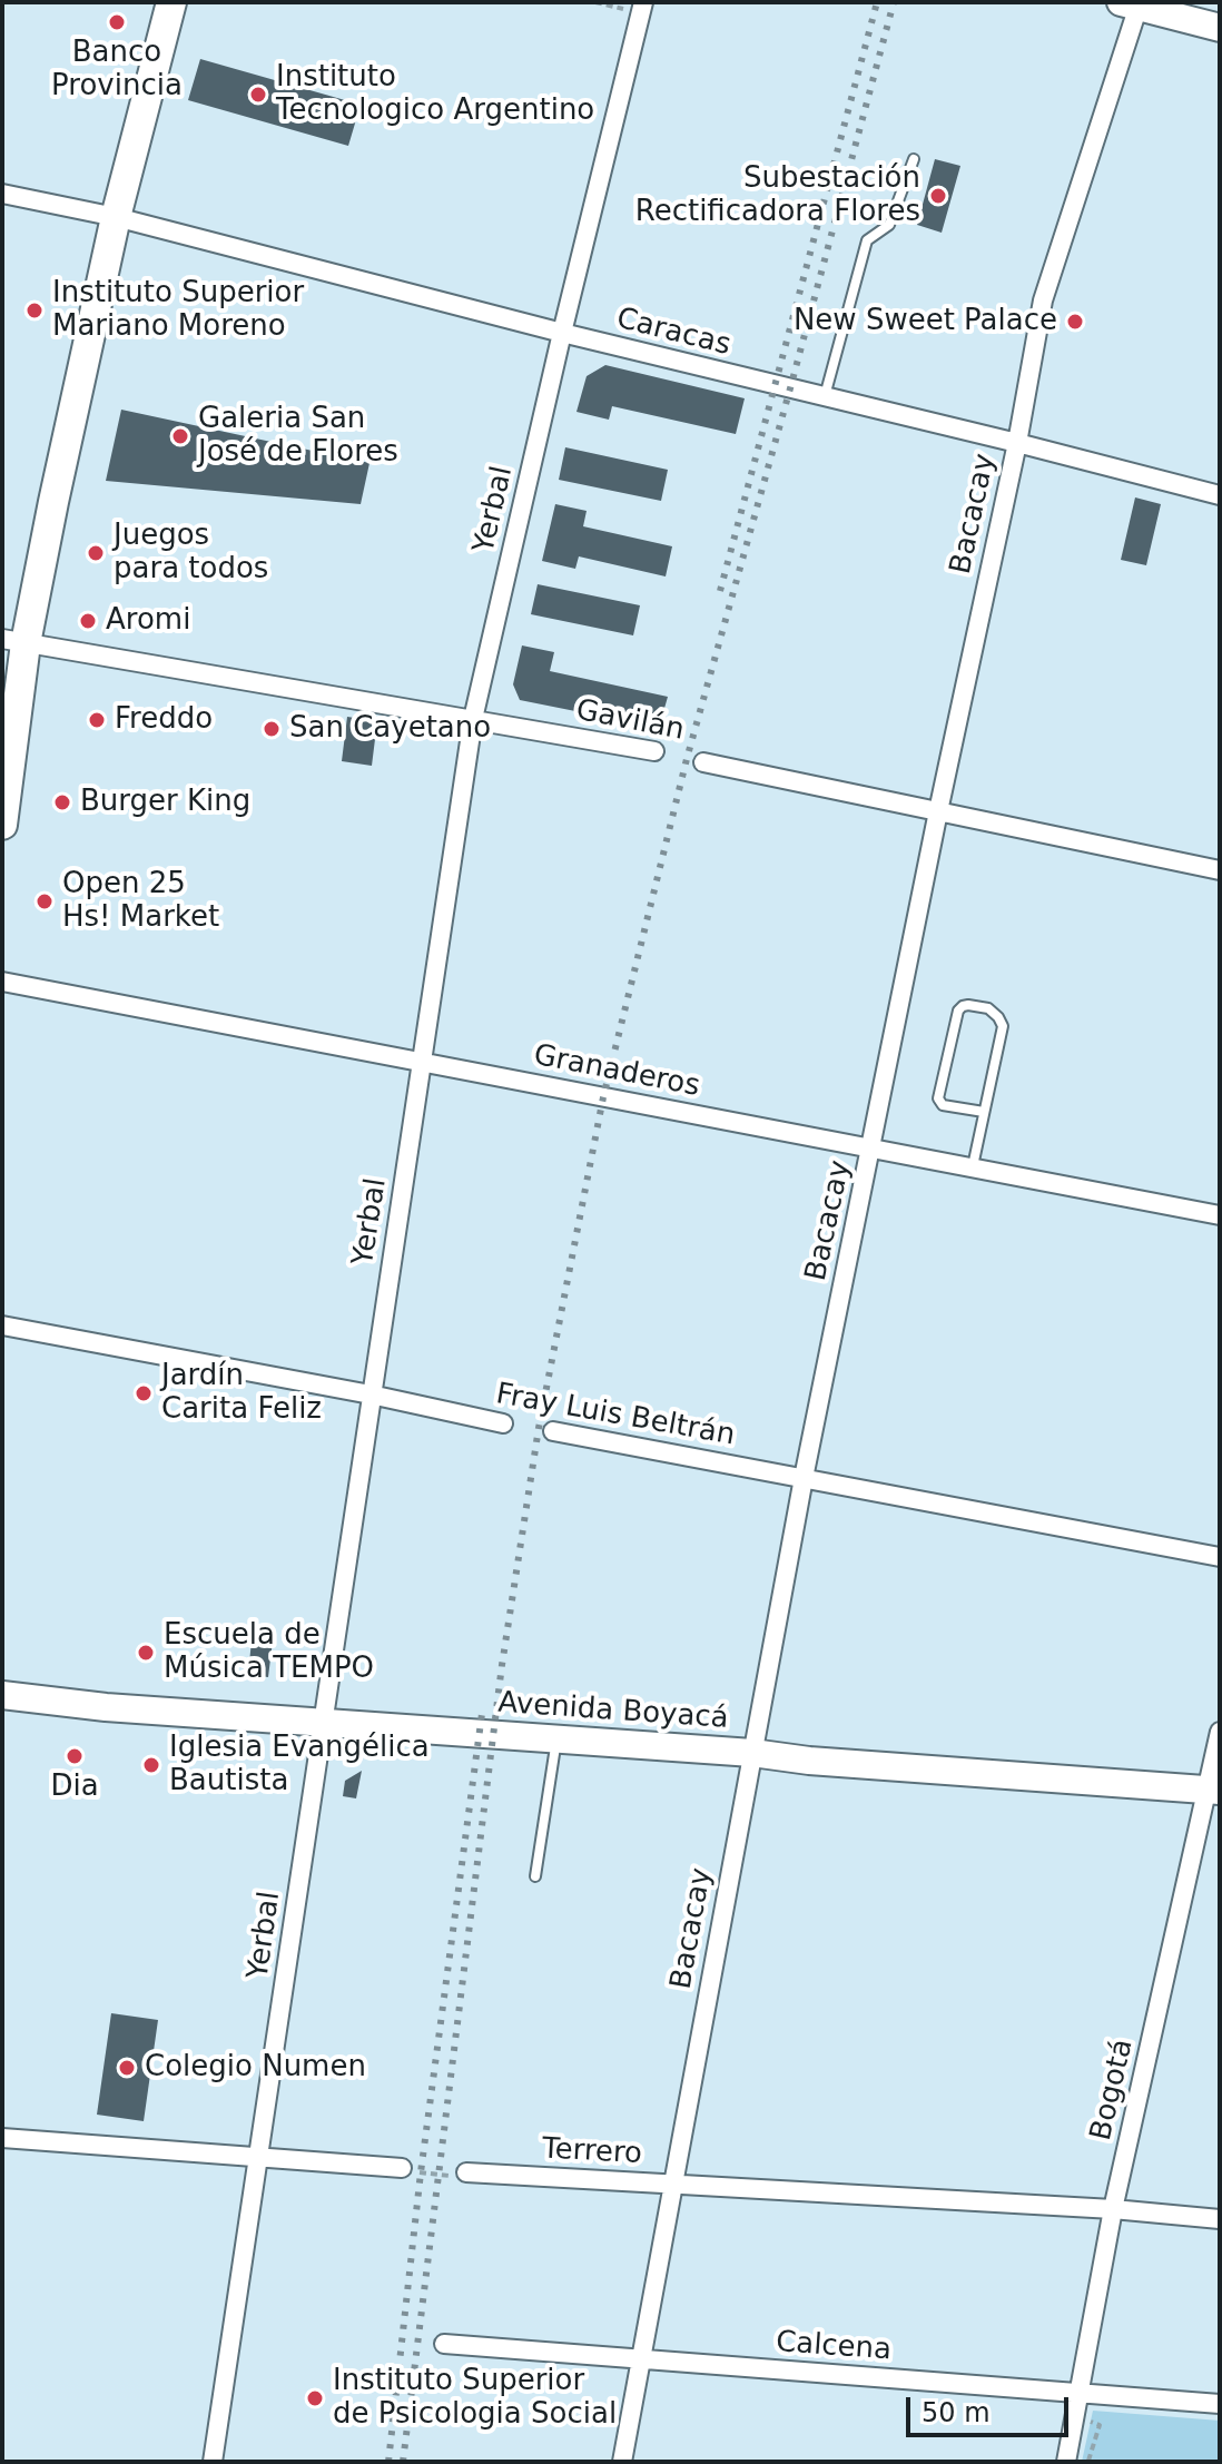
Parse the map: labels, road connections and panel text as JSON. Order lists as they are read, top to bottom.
{
  "streets": {
    "main road": ["Avenida Boyacá"],
    "street": [
      "Caracas",
      "Yerbal",
      "Bacacay",
      "Gavilán",
      "Granaderos",
      "Fray Luis Beltrán",
      "Bogotá",
      "Terrero",
      "Calcena"
    ]
  },
  "crossings": [
    ["Caracas", "Yerbal"],
    ["Caracas", "Bacacay"],
    ["Yerbal", "Gavilán"],
    ["Yerbal", "Granaderos"],
    ["Yerbal", "Fray Luis Beltrán"],
    ["Yerbal", "Avenida Boyacá"],
    ["Bacacay", "Gavilán"],
    ["Bacacay", "Granaderos"],
    ["Bacacay", "Fray Luis Beltrán"],
    ["Bacacay", "Avenida Boyacá"],
    ["Bacacay", "Terrero"],
    ["Bacacay", "Calcena"],
    ["Avenida Boyacá", "Bogotá"],
    ["Bogotá", "Terrero"],
    ["Bogotá", "Calcena"]
  ],
  "places": [
    "Banco Provincia",
    "Instituto Tecnologico Argentino",
    "Subestación Rectificadora Flores",
    "Instituto Superior Mariano Moreno",
    "New Sweet Palace",
    "Galeria San José de Flores",
    "Juegos para todos",
    "Aromi",
    "Freddo",
    "San Cayetano",
    "Burger King",
    "Open 25 Hs! Market",
    "Jardín Carita Feliz",
    "Escuela de Música TEMPO",
    "Dia",
    "Iglesia Evangélica Bautista",
    "Colegio Numen",
    "Instituto Superior de Psicologia Social"
  ],
  "scale_bar": "50 m"
}
